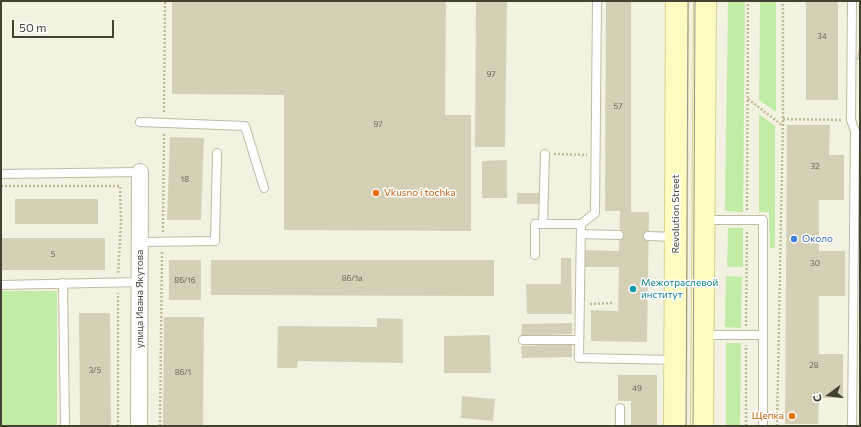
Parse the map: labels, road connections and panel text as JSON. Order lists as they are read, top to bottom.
{
  "streets": {
    "main road": ["Revolution Street"],
    "street": ["улица Ивана Якутова"]
  },
  "places": [
    "Vkusno i tochka",
    "Около",
    "Межотраслевой институт",
    "Щепка"
  ],
  "house_numbers": [
    "34",
    "97",
    "57",
    "97",
    "32",
    "18",
    "5",
    "30",
    "86/1а",
    "86/1б",
    "28",
    "3/5",
    "86/1",
    "49"
  ],
  "scale_bar": "50 m",
  "north": "left"
}
